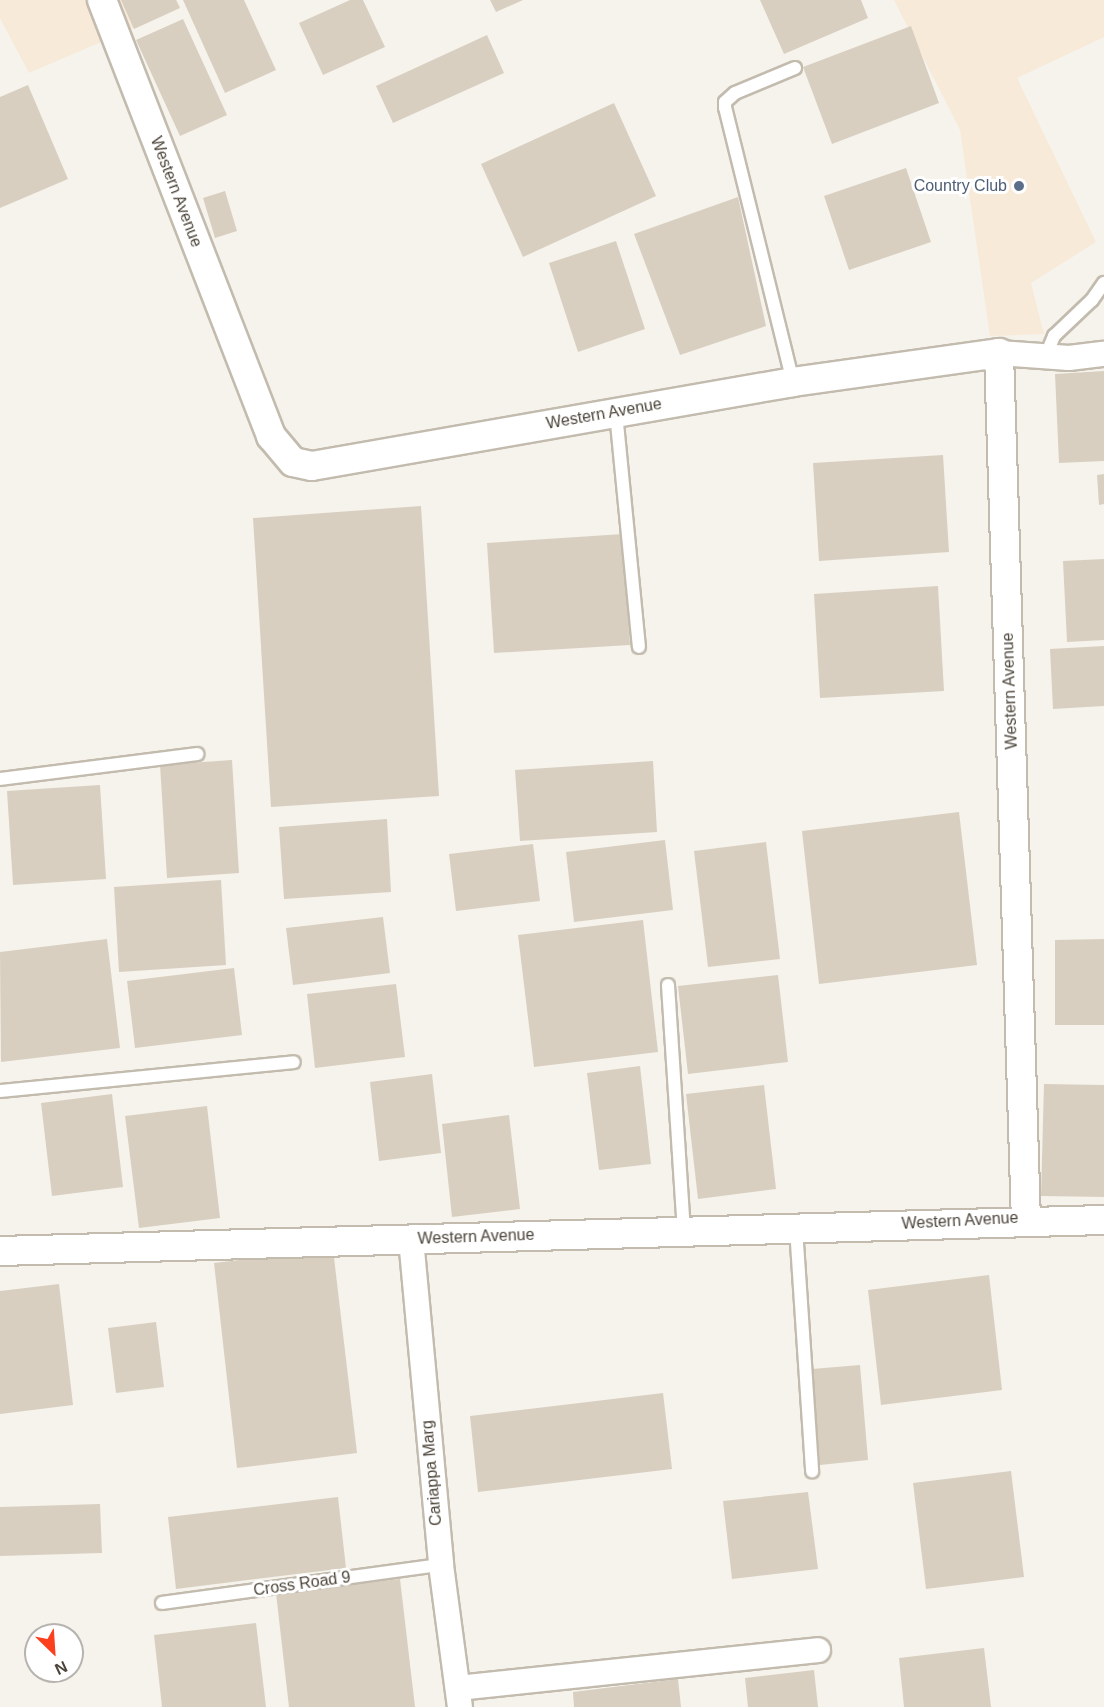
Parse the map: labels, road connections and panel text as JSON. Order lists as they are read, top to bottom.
{
  "streets": {
    "street": ["Western Avenue", "Cariappa Marg"],
    "lane": ["Cross Road 9"]
  },
  "crossings": [
    ["Western Avenue", "Cariappa Marg"],
    ["Cariappa Marg", "Cross Road 9"]
  ],
  "places": ["Country Club"],
  "north": "bottom right"
}
